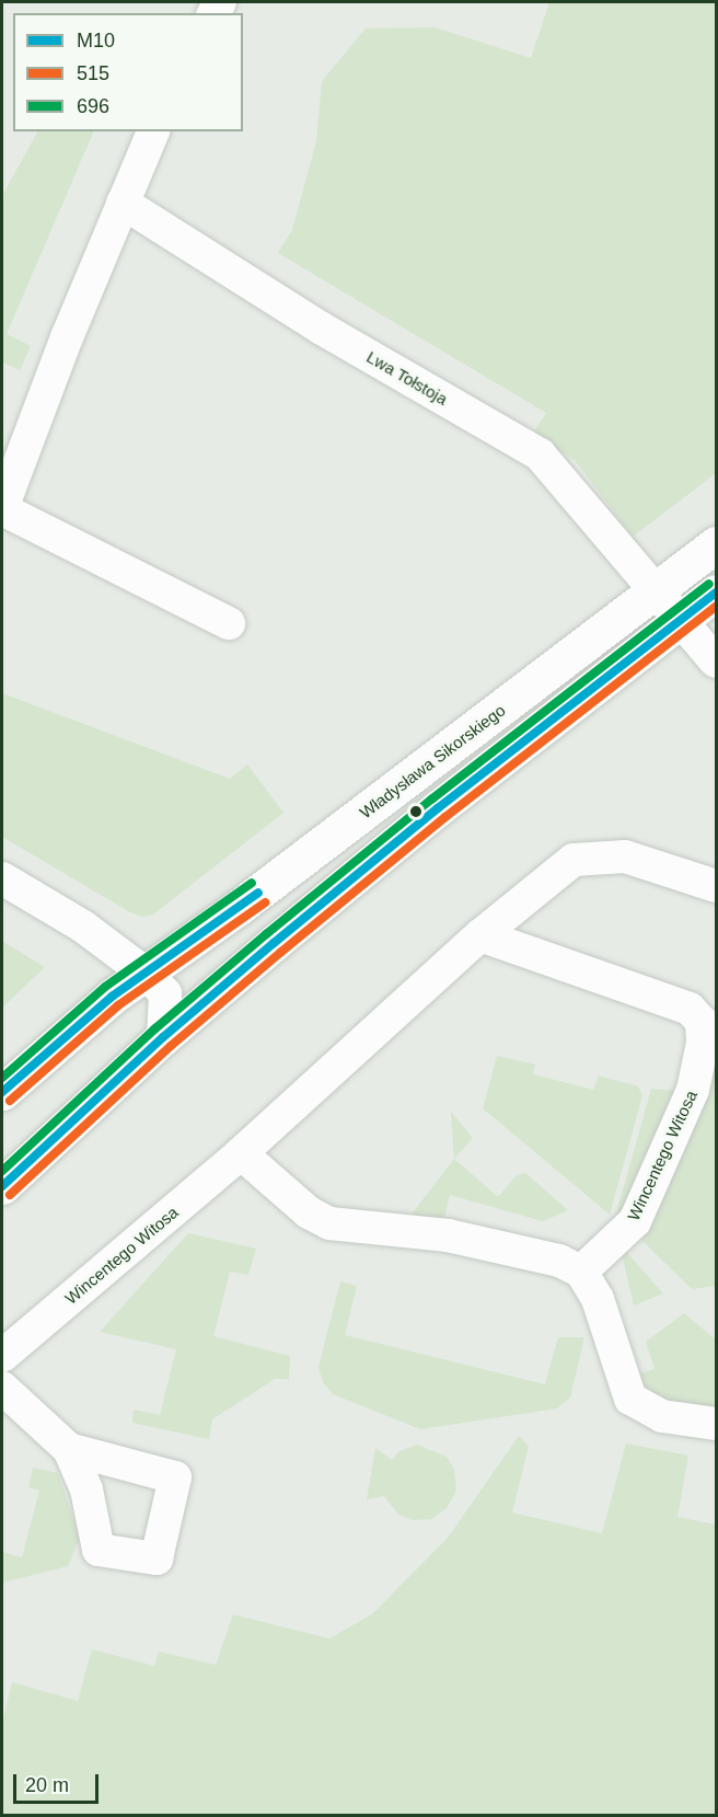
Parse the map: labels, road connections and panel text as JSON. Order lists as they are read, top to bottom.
{
  "streets": {
    "street": ["Lwa Tołstoja", "Władysława Sikorskiego", "Wincentego Witosa"]
  },
  "crossings": [
    ["Lwa Tołstoja", "Władysława Sikorskiego"]
  ],
  "lines": ["transit line 696", "transit line M10", "transit line 515"],
  "legend": ["M10", "515", "696"],
  "scale_bar": "20 m"
}
